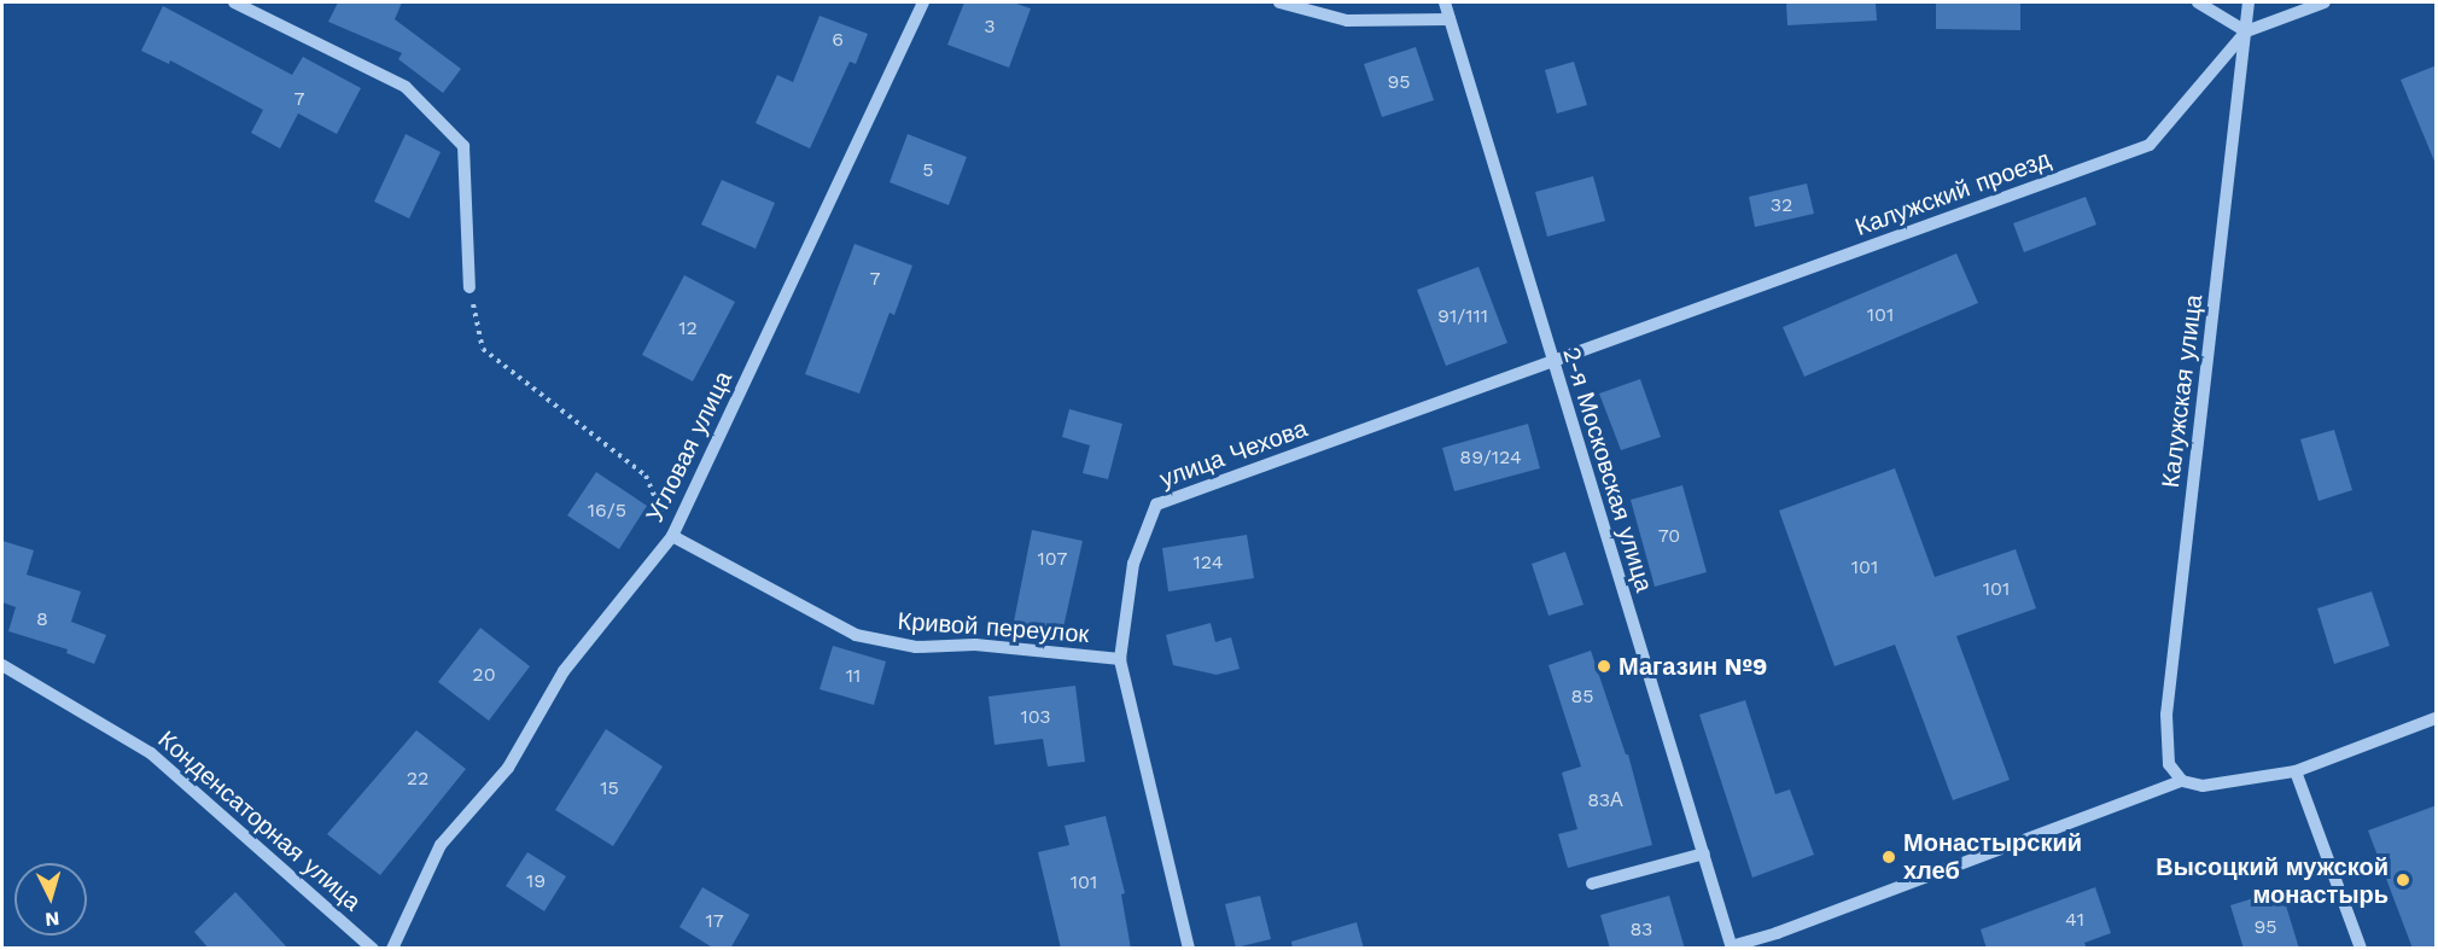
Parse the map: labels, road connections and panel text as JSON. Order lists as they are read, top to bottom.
{
  "streets": {
    "street": [
      "Калужский проезд",
      "Калужская улица",
      "Угловая улица",
      "улица Чехова",
      "2-я Московская улица",
      "Кривой переулок",
      "Конденсаторная улица"
    ]
  },
  "crossings": [
    ["Калужский проезд", "Калужская улица"],
    ["Калужский проезд", "улица Чехова"],
    ["Калужский проезд", "2-я Московская улица"],
    ["Угловая улица", "Кривой переулок"],
    ["улица Чехова", "2-я Московская улица"],
    ["улица Чехова", "Кривой переулок"]
  ],
  "places": ["Магазин №9", "Монастырский хлеб", "Высоцкий мужской монастырь"],
  "house_numbers": [
    "3",
    "6",
    "95",
    "7",
    "5",
    "32",
    "7",
    "101",
    "91/111",
    "12",
    "89/124",
    "16/5",
    "70",
    "107",
    "124",
    "101",
    "101",
    "8",
    "20",
    "11",
    "85",
    "103",
    "22",
    "15",
    "83А",
    "19",
    "101",
    "41",
    "17",
    "95",
    "83"
  ],
  "north": "bottom"
}
